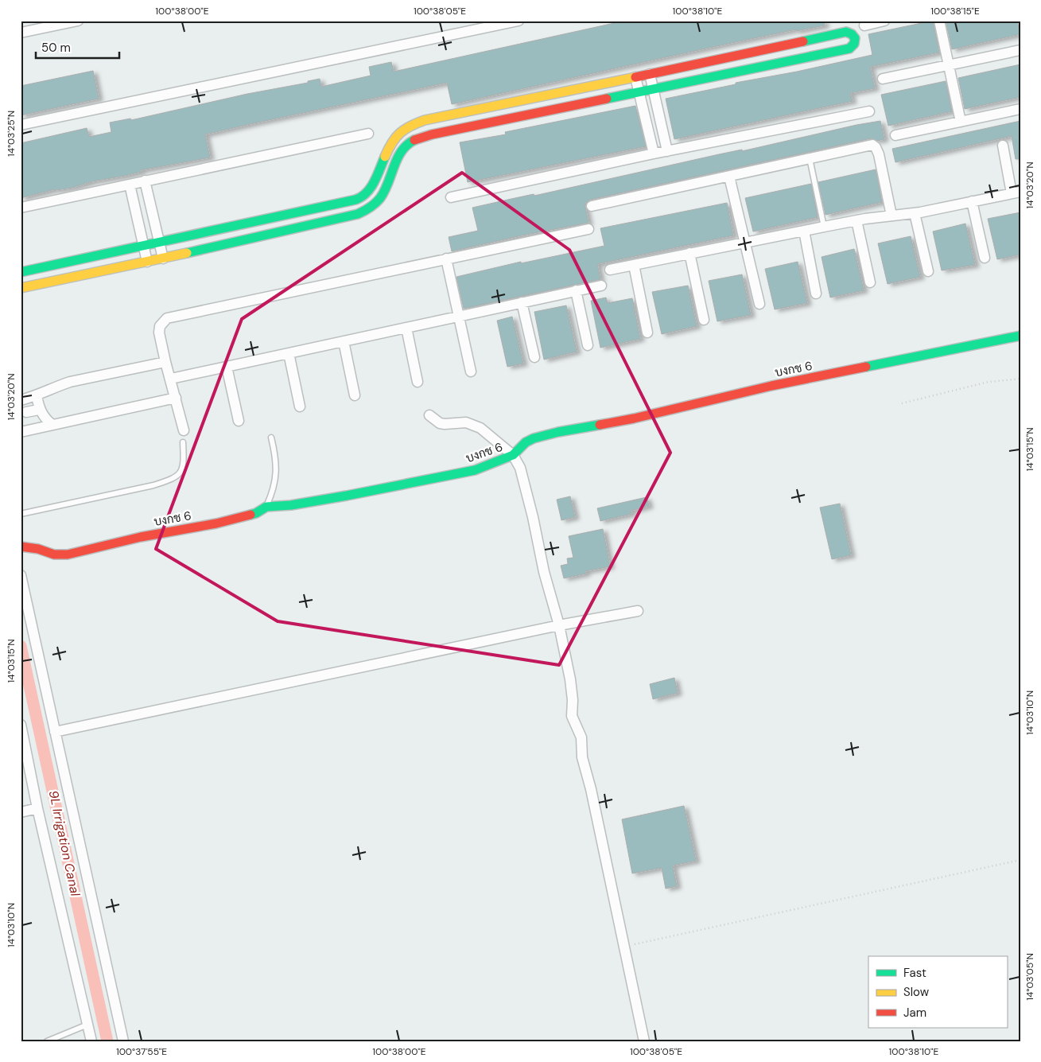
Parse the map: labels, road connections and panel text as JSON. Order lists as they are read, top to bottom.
{
  "streets": {
    "street": ["บงกช 6"]
  },
  "water": ["9L Irrigation Canal"],
  "legend": ["Fast", "Slow", "Jam"],
  "scale_bar": "50 m",
  "coordinates": [
    "100°38'00\"E",
    "100°38'05\"E",
    "100°38'10\"E",
    "100°38'15\"E",
    "14°03'25\"N",
    "14°03'20\"N",
    "14°03'15\"N",
    "14°03'10\"N",
    "14°03'05\"N",
    "100°37'55\"E"
  ]
}
